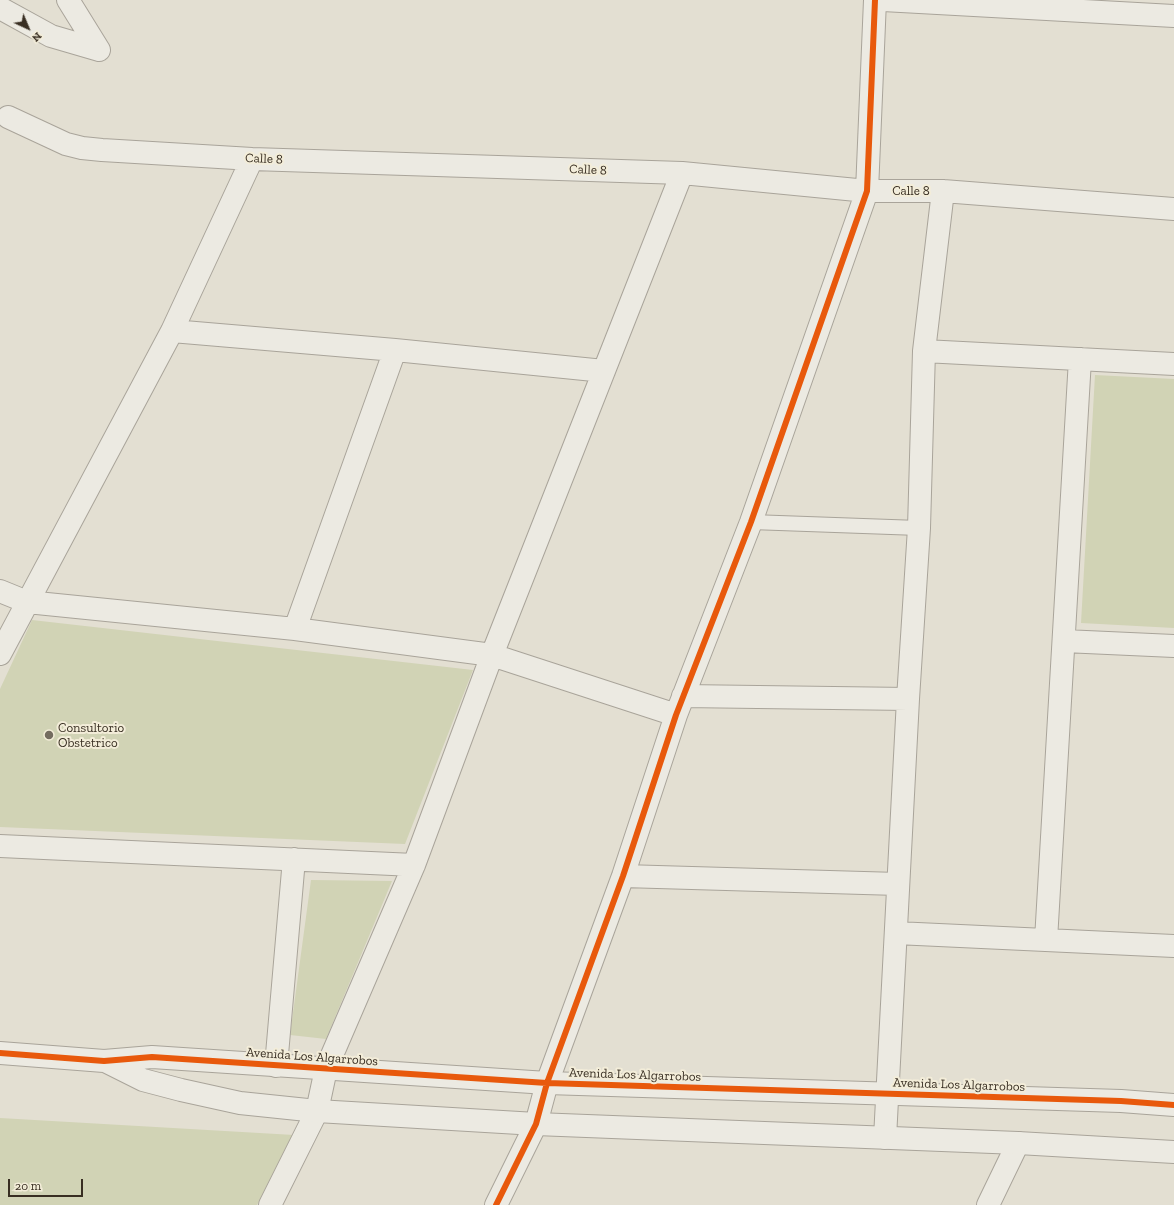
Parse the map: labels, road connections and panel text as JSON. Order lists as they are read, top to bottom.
{
  "streets": {
    "street": ["Calle 8", "Avenida Los Algarrobos"]
  },
  "places": ["Consultorio Obstetrico"],
  "scale_bar": "20 m",
  "north": "bottom right"
}
